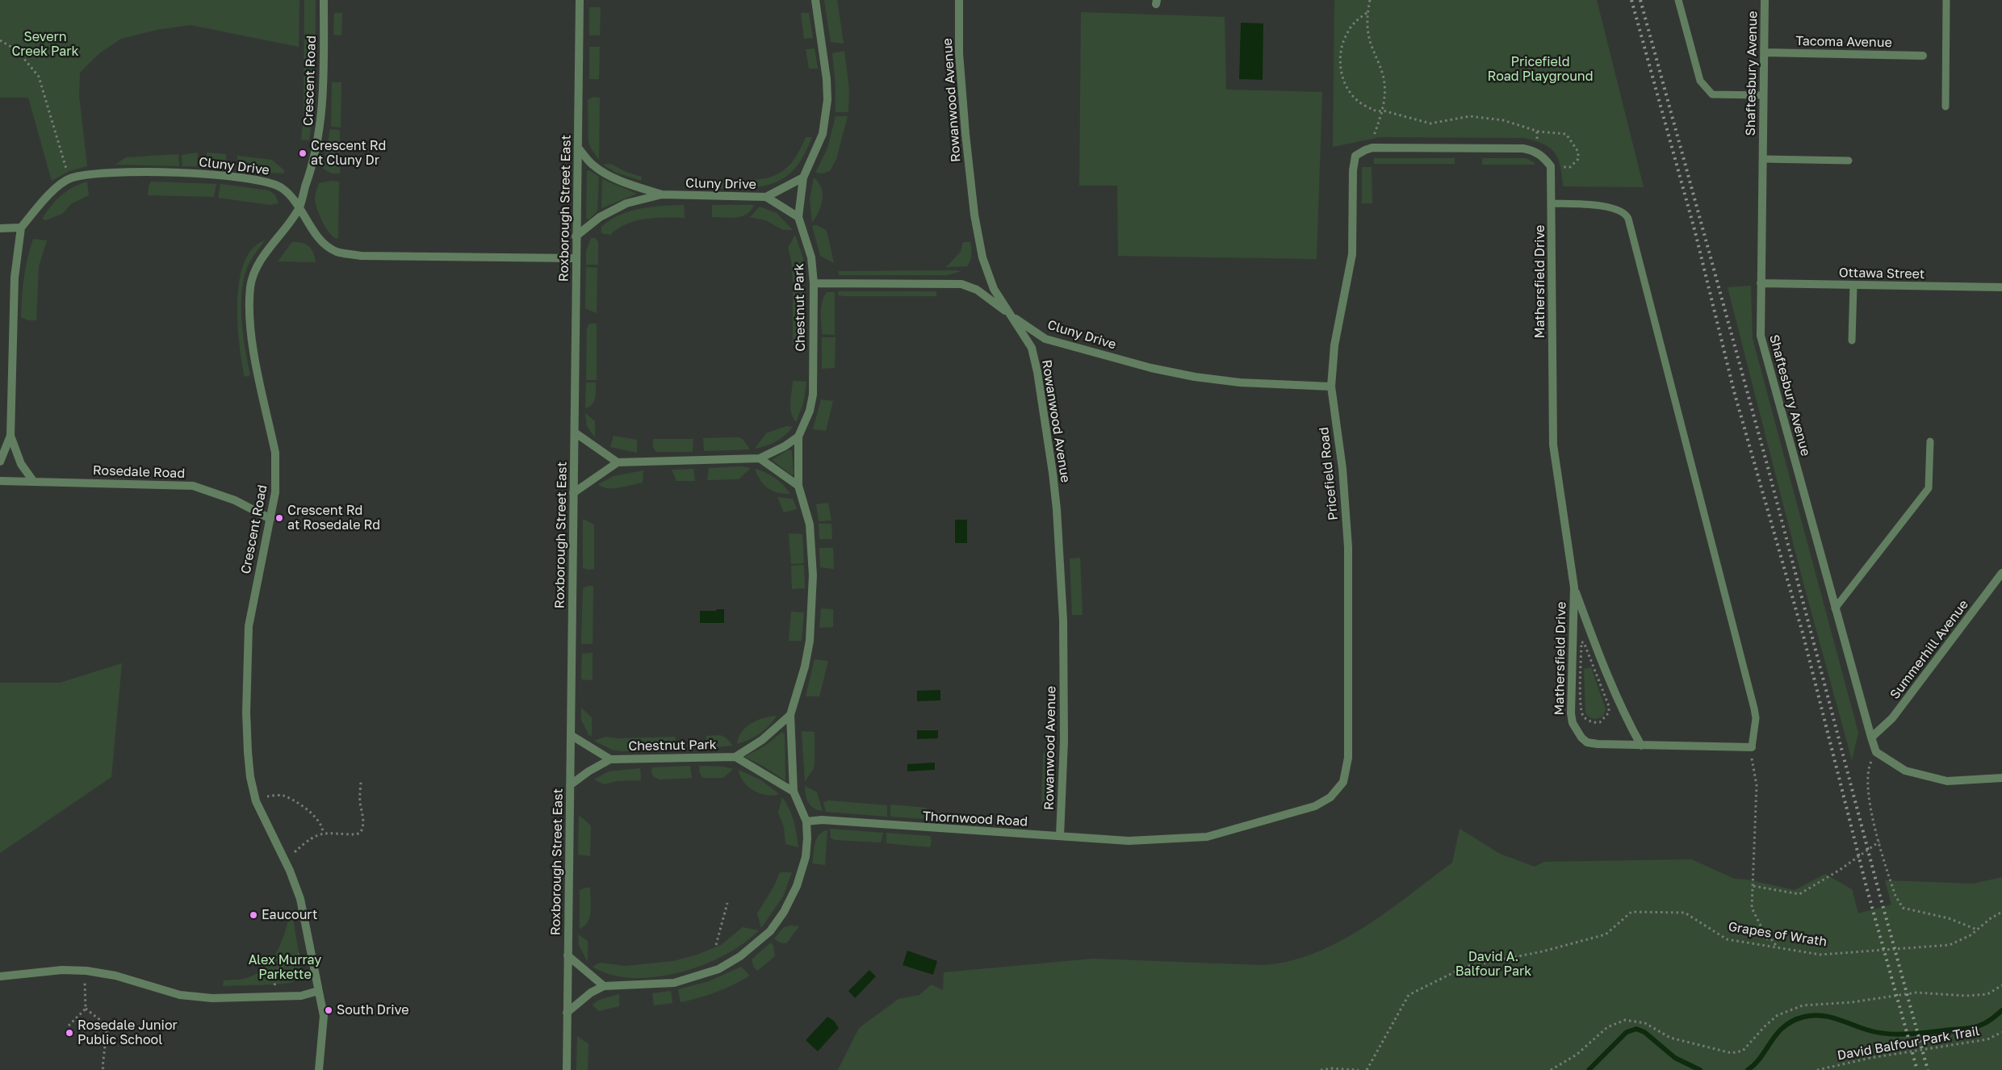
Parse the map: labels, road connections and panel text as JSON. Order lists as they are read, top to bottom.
{
  "streets": {
    "street": [
      "Tacoma Avenue",
      "Shaftesbury Avenue",
      "Crescent Road",
      "Rowanwood Avenue",
      "Cluny Drive",
      "Roxborough Street East",
      "Ottawa Street",
      "Mathersfield Drive",
      "Chestnut Park",
      "Rosedale Road",
      "Pricefield Road",
      "Summerhill Avenue",
      "Thornwood Road"
    ],
    "path": ["Grapes of Wrath", "David Balfour Park Trail"]
  },
  "crossings": [
    ["Tacoma Avenue", "Shaftesbury Avenue"],
    ["Shaftesbury Avenue", "Ottawa Street"],
    ["Shaftesbury Avenue", "Summerhill Avenue"],
    ["Crescent Road", "Cluny Drive"],
    ["Crescent Road", "Rosedale Road"],
    ["Rowanwood Avenue", "Cluny Drive"],
    ["Rowanwood Avenue", "Thornwood Road"],
    ["Cluny Drive", "Roxborough Street East"],
    ["Cluny Drive", "Chestnut Park"],
    ["Cluny Drive", "Pricefield Road"],
    ["Roxborough Street East", "Chestnut Park"],
    ["Mathersfield Drive", "Pricefield Road"],
    ["Chestnut Park", "Thornwood Road"],
    ["Pricefield Road", "Thornwood Road"]
  ],
  "parks": [
    "Severn Creek Park",
    "Pricefield Road Playground",
    "David A. Balfour Park",
    "Alex Murray Parkette"
  ],
  "places": [
    "Crescent Rd at Cluny Dr",
    "Crescent Rd at Rosedale Rd",
    "Eaucourt",
    "South Drive",
    "Rosedale Junior Public School"
  ]
}
